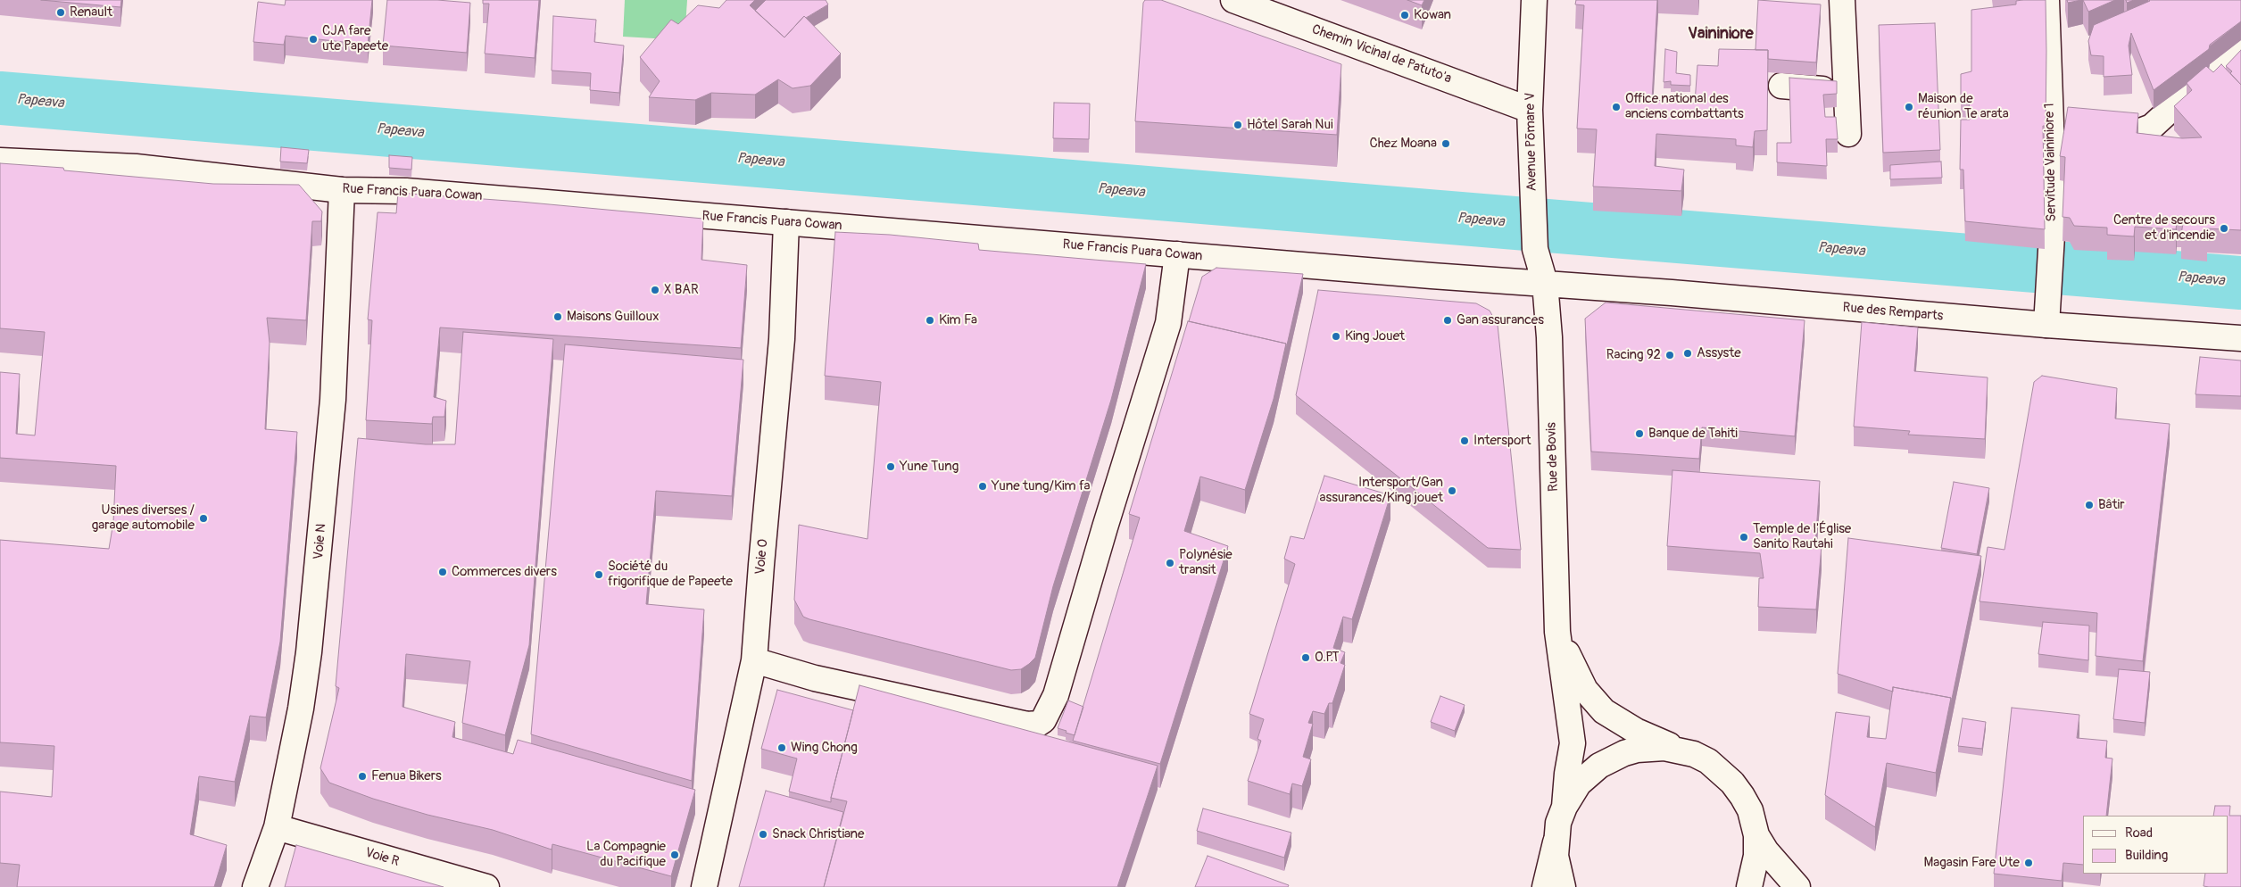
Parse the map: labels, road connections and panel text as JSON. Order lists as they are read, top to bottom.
{
  "streets": {
    "main road": [
      "Chemin Vicinal de Patuto'a",
      "Avenue Pōmare V",
      "Servitude Vaininiore 1",
      "Rue Francis Puara Cowan",
      "Rue des Remparts",
      "Rue de Bovis",
      "Voie N",
      "Voie O",
      "Voie R"
    ]
  },
  "crossings": [
    ["Chemin Vicinal de Patuto'a", "Avenue Pōmare V"],
    ["Avenue Pōmare V", "Rue Francis Puara Cowan"],
    ["Avenue Pōmare V", "Rue des Remparts"],
    ["Avenue Pōmare V", "Rue de Bovis"],
    ["Servitude Vaininiore 1", "Rue des Remparts"],
    ["Rue Francis Puara Cowan", "Rue des Remparts"],
    ["Rue Francis Puara Cowan", "Rue de Bovis"],
    ["Rue Francis Puara Cowan", "Voie N"],
    ["Rue Francis Puara Cowan", "Voie O"],
    ["Rue des Remparts", "Rue de Bovis"],
    ["Voie N", "Voie R"]
  ],
  "districts": ["Vaininiore"],
  "water": ["Papeava"],
  "places": [
    "Renault",
    "Kowan",
    "CJA fare ute Papeete",
    "Office national des anciens combattants",
    "Maison de réunion Te arata",
    "Hôtel Sarah Nui",
    "Chez Moana",
    "Centre de secours et d'incendie",
    "X BAR",
    "Maisons Guilloux",
    "Kim Fa",
    "Gan assurances",
    "King Jouet",
    "Assyste",
    "Racing 92",
    "Banque de Tahiti",
    "Intersport",
    "Yune Tung",
    "Yune tung/Kim fa",
    "Intersport/Gan assurances/King jouet",
    "Bâtir",
    "Usines diverses / garage automobile",
    "Temple de l'Église Sanito Rautahi",
    "Polynésie transit",
    "Commerces divers",
    "Société du frigorifique de Papeete",
    "O.P.T",
    "Wing Chong",
    "Fenua Bikers",
    "Snack Christiane",
    "La Compagnie du Pacifique",
    "Magasin Fare Ute"
  ],
  "legend": ["Road", "Building"]
}
